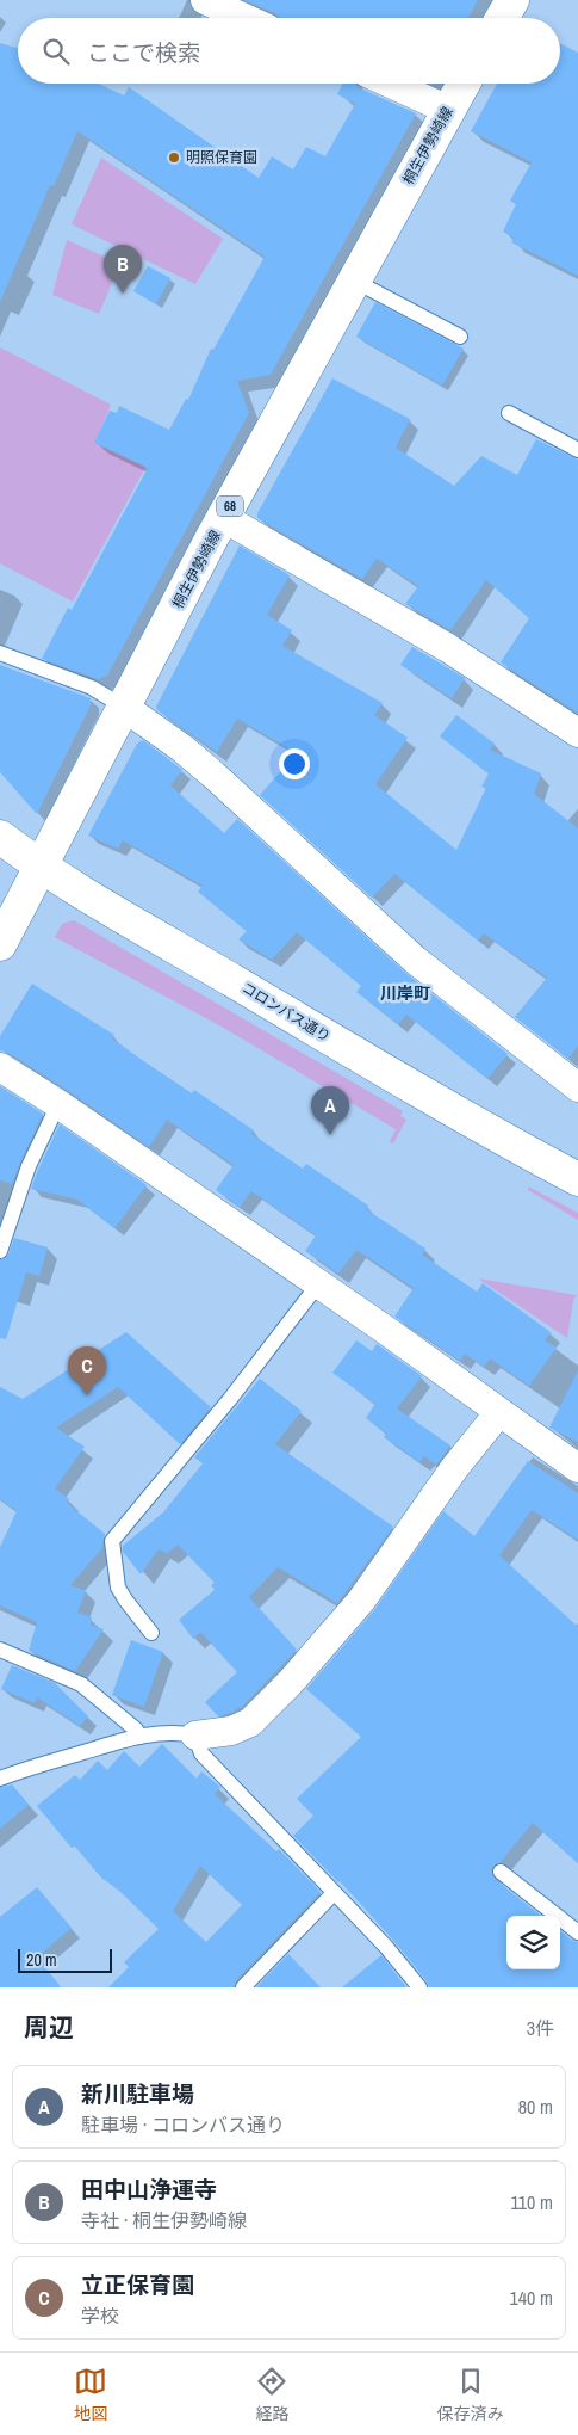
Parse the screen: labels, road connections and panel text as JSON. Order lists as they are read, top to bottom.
{
  "streets": {
    "main road": ["桐生伊勢崎線", "68", "コロンバス通り"]
  },
  "crossings": [
    ["桐生伊勢崎線", "コロンバス通り"]
  ],
  "districts": ["川岸町"],
  "places": ["明照保育園"],
  "scale_bar": "20 m",
  "page": {
    "search": "ここで検索",
    "pins": ["B", "A", "C"],
    "scale": "20 m",
    "heading": ["周辺", "3件"],
    "list": [
      {
        "mark": "A",
        "name": "新川駐車場",
        "note": "駐車場 · コロンバス通り",
        "value": "80 m"
      },
      {
        "mark": "B",
        "name": "田中山浄運寺",
        "note": "寺社 · 桐生伊勢崎線",
        "value": "110 m"
      },
      {
        "mark": "C",
        "name": "立正保育園",
        "note": "学校",
        "value": "140 m"
      }
    ],
    "nav": ["地図", "経路", "保存済み"]
  }
}
